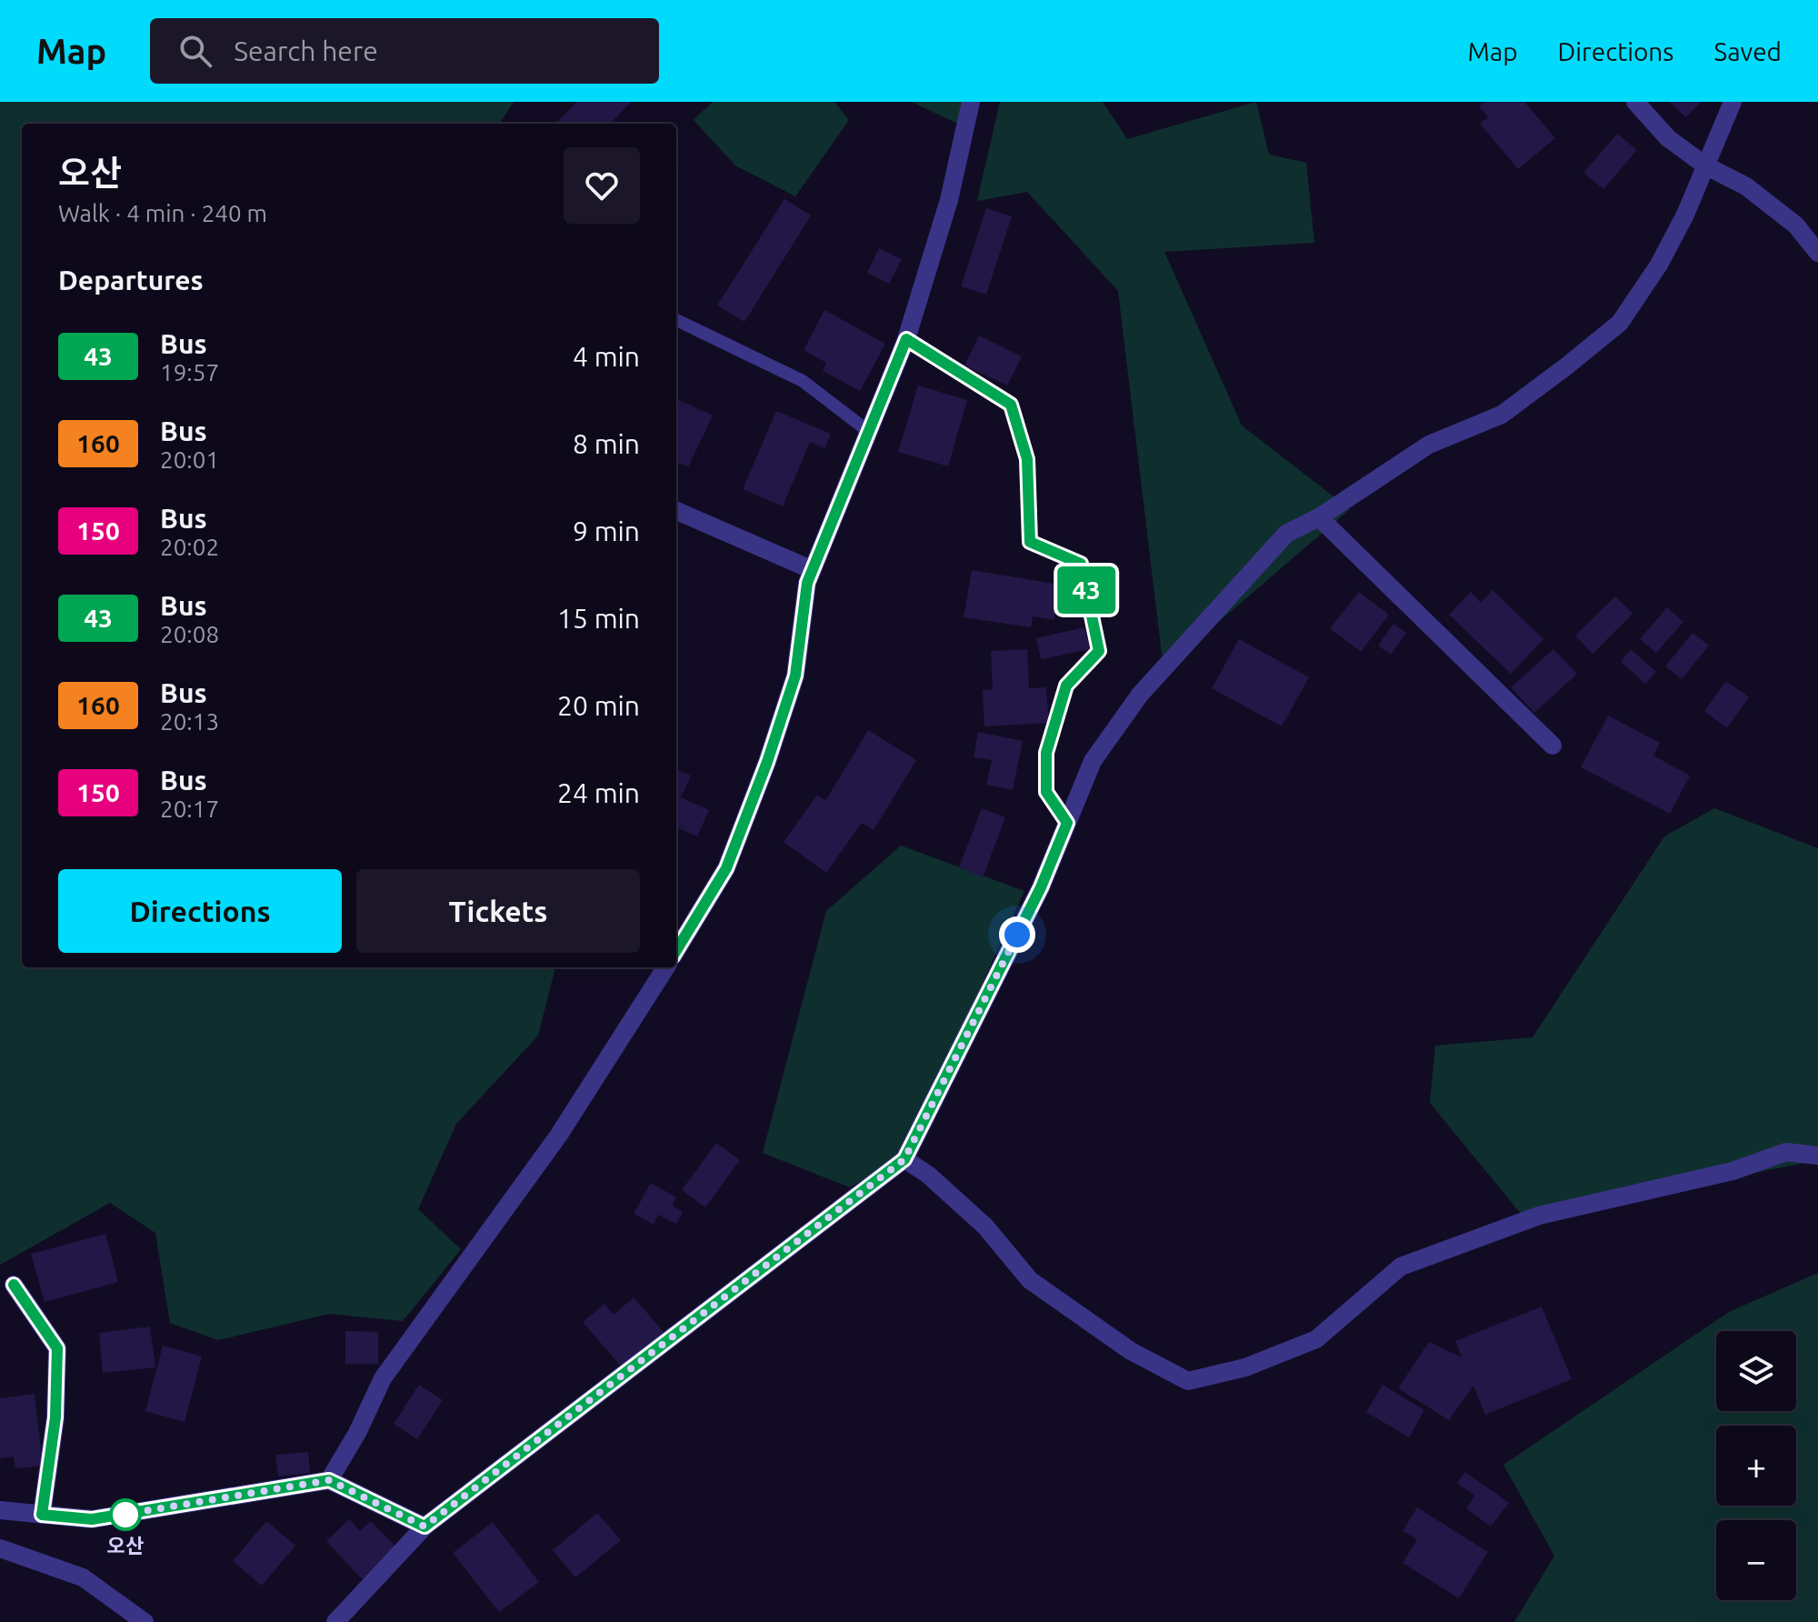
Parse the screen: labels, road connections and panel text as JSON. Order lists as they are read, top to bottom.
{
  "places": ["오산"],
  "lines": ["bus line 43"],
  "page": {
    "header": "Map",
    "search": "Search here",
    "nav": ["Map", "Directions", "Saved"],
    "on_map": "43",
    "heading": [
      ["오산", "Walk · 4 min · 240 m"],
      "Departures"
    ],
    "list": [
      {
        "mark": "43",
        "name": "Bus",
        "note": "19:57",
        "value": "4 min"
      },
      {
        "mark": "160",
        "name": "Bus",
        "note": "20:01",
        "value": "8 min"
      },
      {
        "mark": "150",
        "name": "Bus",
        "note": "20:02",
        "value": "9 min"
      },
      {
        "mark": "43",
        "name": "Bus",
        "note": "20:08",
        "value": "15 min"
      },
      {
        "mark": "160",
        "name": "Bus",
        "note": "20:13",
        "value": "20 min"
      },
      {
        "mark": "150",
        "name": "Bus",
        "note": "20:17",
        "value": "24 min"
      }
    ],
    "buttons": ["Directions", "Tickets"],
    "map_buttons": ["+", "−"]
  }
}
